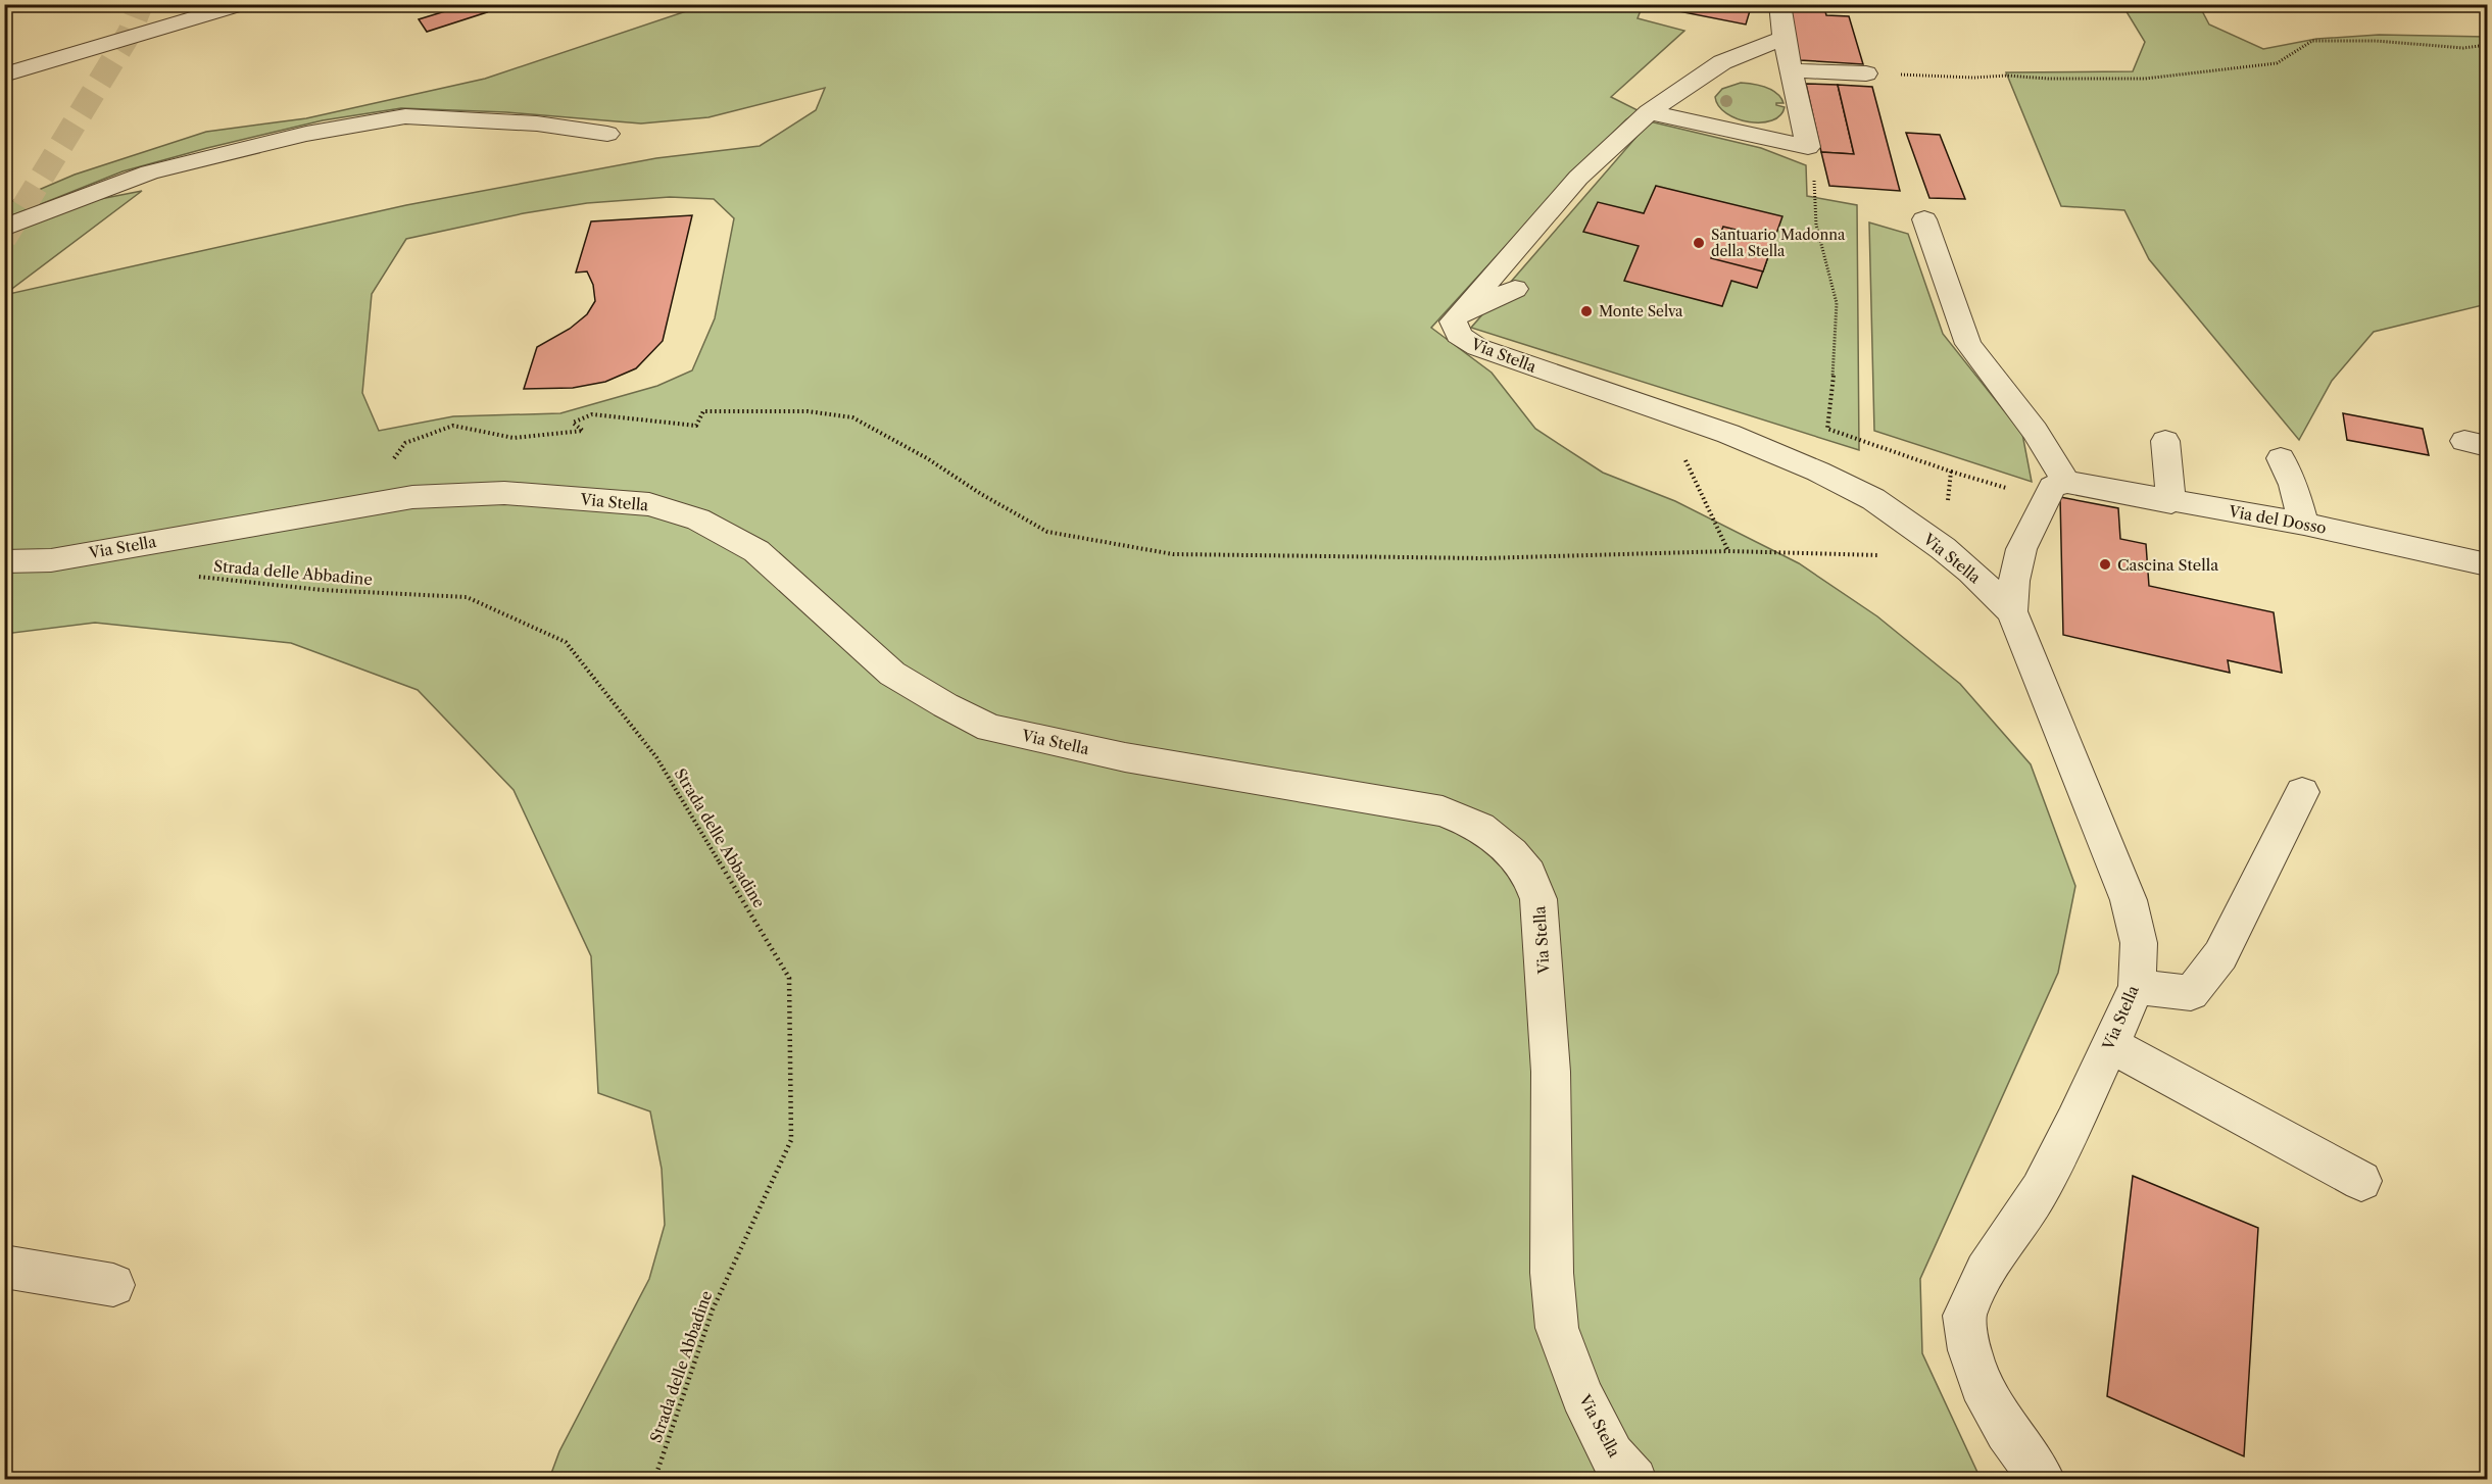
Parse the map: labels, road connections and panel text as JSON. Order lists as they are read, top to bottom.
{
  "streets": {
    "street": ["Via Stella", "Via del Dosso"],
    "path": ["Strada delle Abbadine"]
  },
  "places": ["Santuario Madonna della Stella", "Monte Selva", "Cascina Stella"]
}
